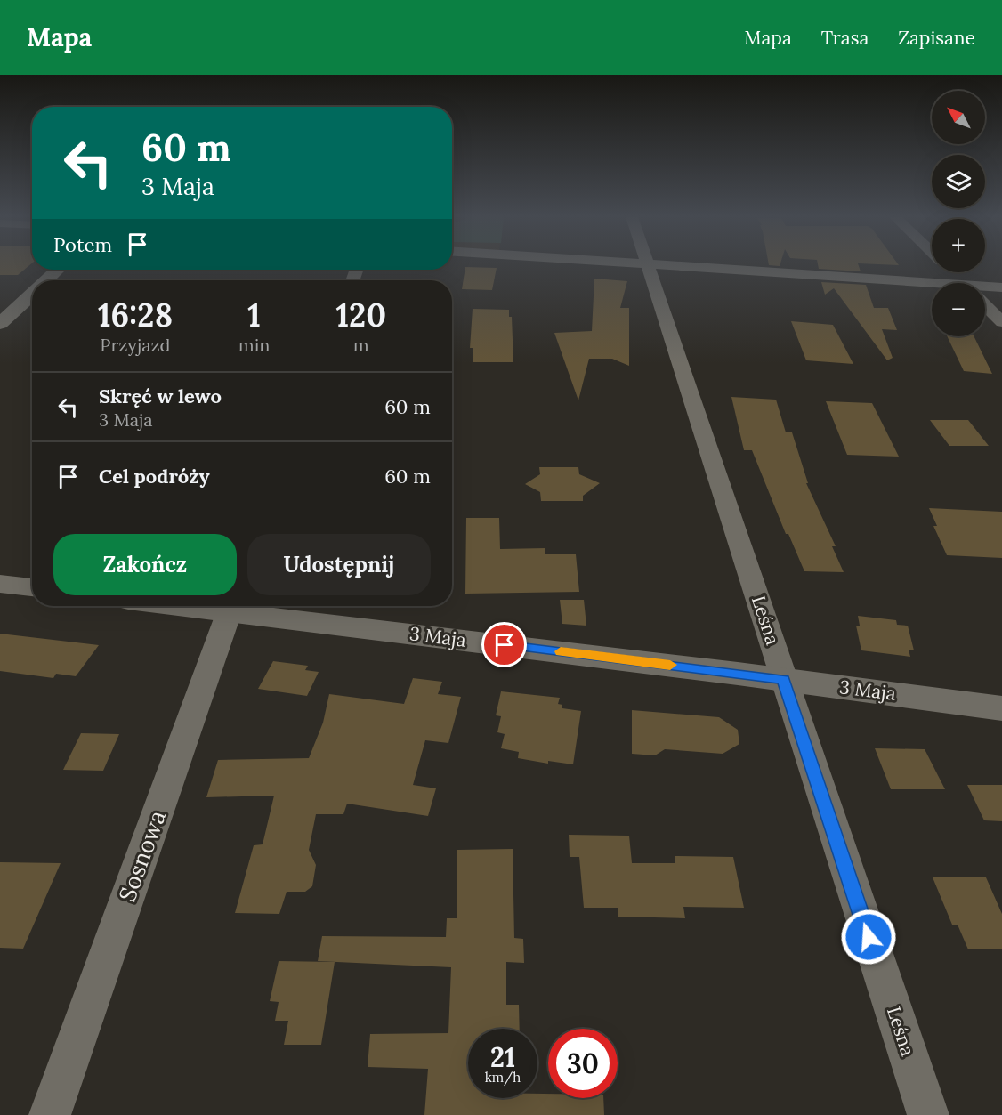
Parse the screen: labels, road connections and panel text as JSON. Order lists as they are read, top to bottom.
{
  "streets": {
    "street": ["Leśna", "3 Maja", "Sosnowa"]
  },
  "crossings": [
    ["Leśna", "3 Maja"]
  ],
  "north": "top left",
  "page": {
    "header": "Mapa",
    "nav": ["Mapa", "Trasa", "Zapisane"],
    "map_buttons": ["+", "−"],
    "turn": ["60 m", "3 Maja"],
    "then": "Potem",
    "eta": [
      "16:28",
      "Przyjazd",
      "1",
      "min",
      "120",
      "m"
    ],
    "list": [
      {
        "name": "Skręć w lewo",
        "note": "3 Maja",
        "value": "60 m"
      },
      {
        "name": "Cel podróży",
        "value": "60 m"
      }
    ],
    "buttons": ["Zakończ", "Udostępnij"],
    "speed": "21 km/h",
    "limit": "30"
  }
}
